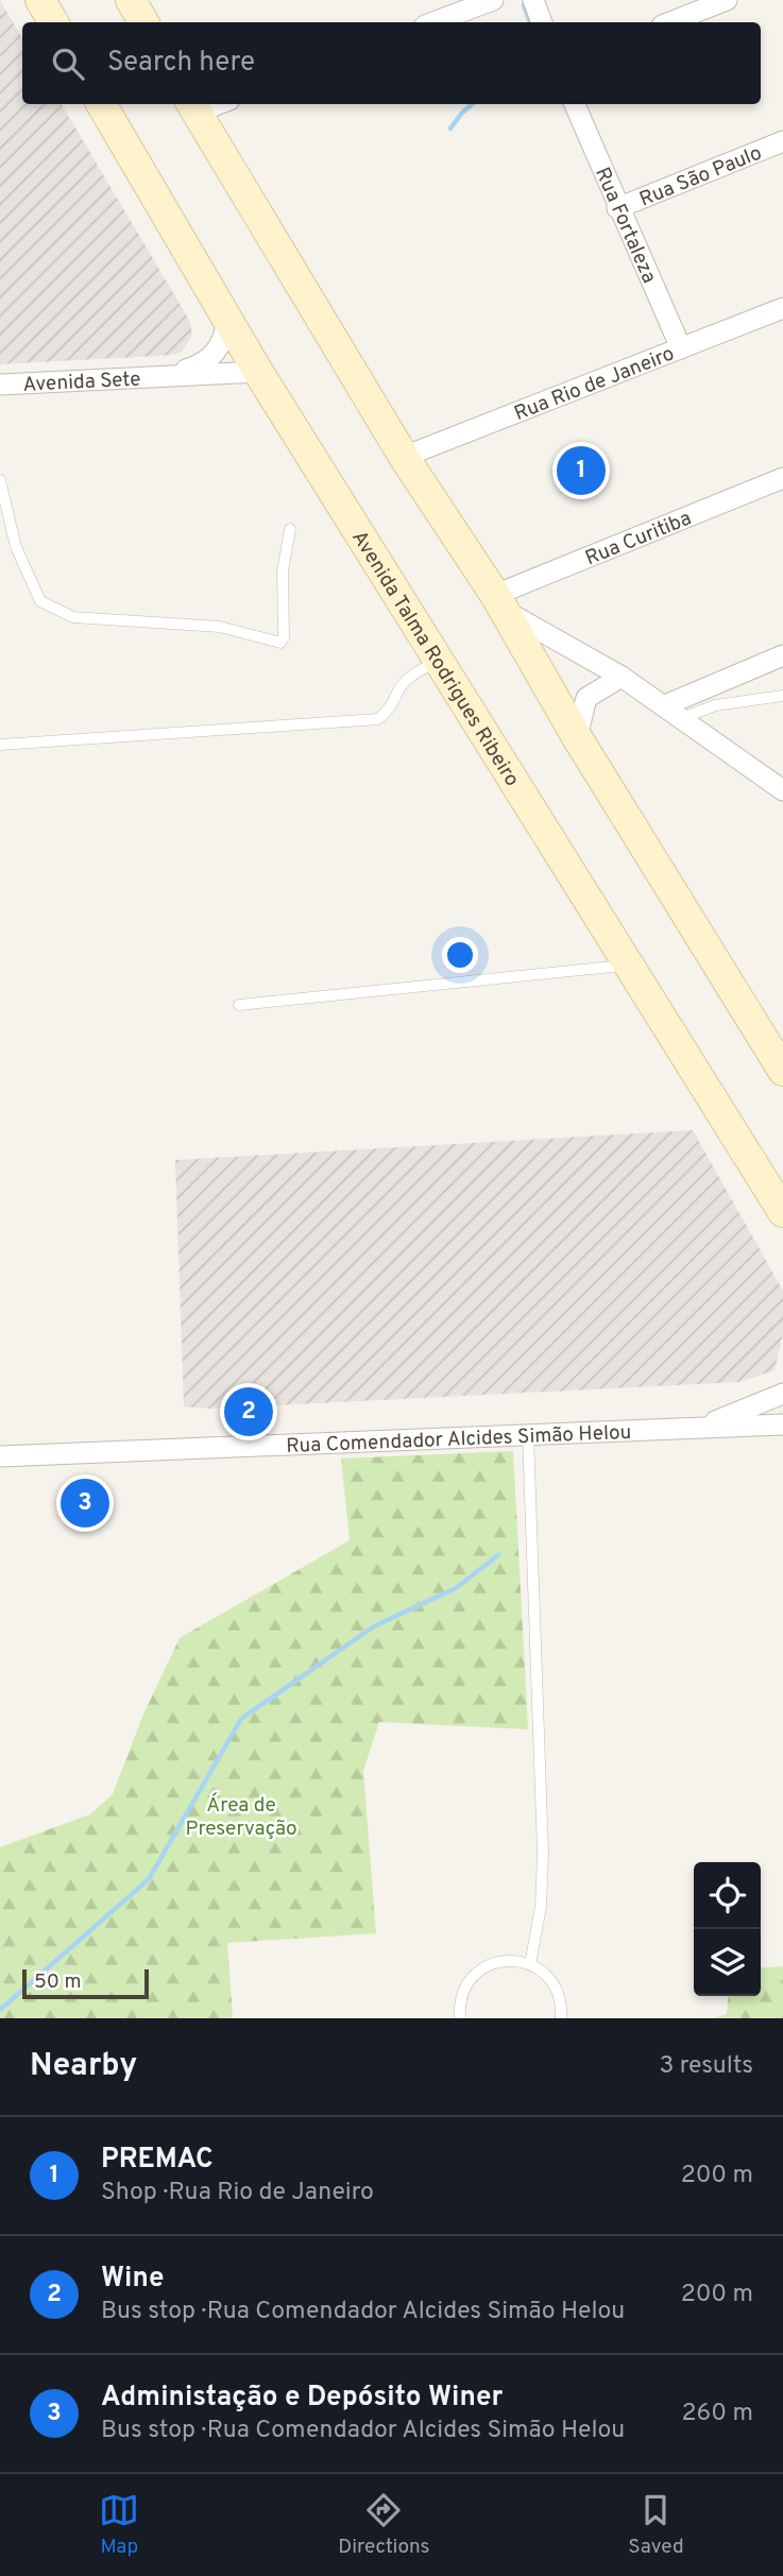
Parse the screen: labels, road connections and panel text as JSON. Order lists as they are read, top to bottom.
{
  "streets": {
    "main road": ["Avenida Talma Rodrigues Ribeiro"],
    "street": [
      "Rua São Paulo",
      "Rua Fortaleza",
      "Avenida Sete",
      "Rua Rio de Janeiro",
      "Rua Curitiba",
      "Rua Comendador Alcides Simão Helou"
    ]
  },
  "crossings": [
    ["Rua São Paulo", "Rua Fortaleza"],
    ["Rua Fortaleza", "Rua Rio de Janeiro"],
    ["Avenida Sete", "Avenida Talma Rodrigues Ribeiro"]
  ],
  "parks": ["Área de Preservação"],
  "scale_bar": "50 m",
  "page": {
    "search": "Search here",
    "pins": ["1", "2", "3"],
    "scale": "50 m",
    "heading": ["Nearby", "3 results"],
    "list": [
      {
        "mark": "1",
        "name": "PREMAC",
        "note": "Shop · Rua Rio de Janeiro",
        "value": "200 m"
      },
      {
        "mark": "2",
        "name": "Wine",
        "note": "Bus stop · Rua Comendador Alcides Simão Helou",
        "value": "200 m"
      },
      {
        "mark": "3",
        "name": "Administação e Depósito Winer",
        "note": "Bus stop · Rua Comendador Alcides Simão Helou",
        "value": "260 m"
      }
    ],
    "nav": ["Map", "Directions", "Saved"]
  }
}
